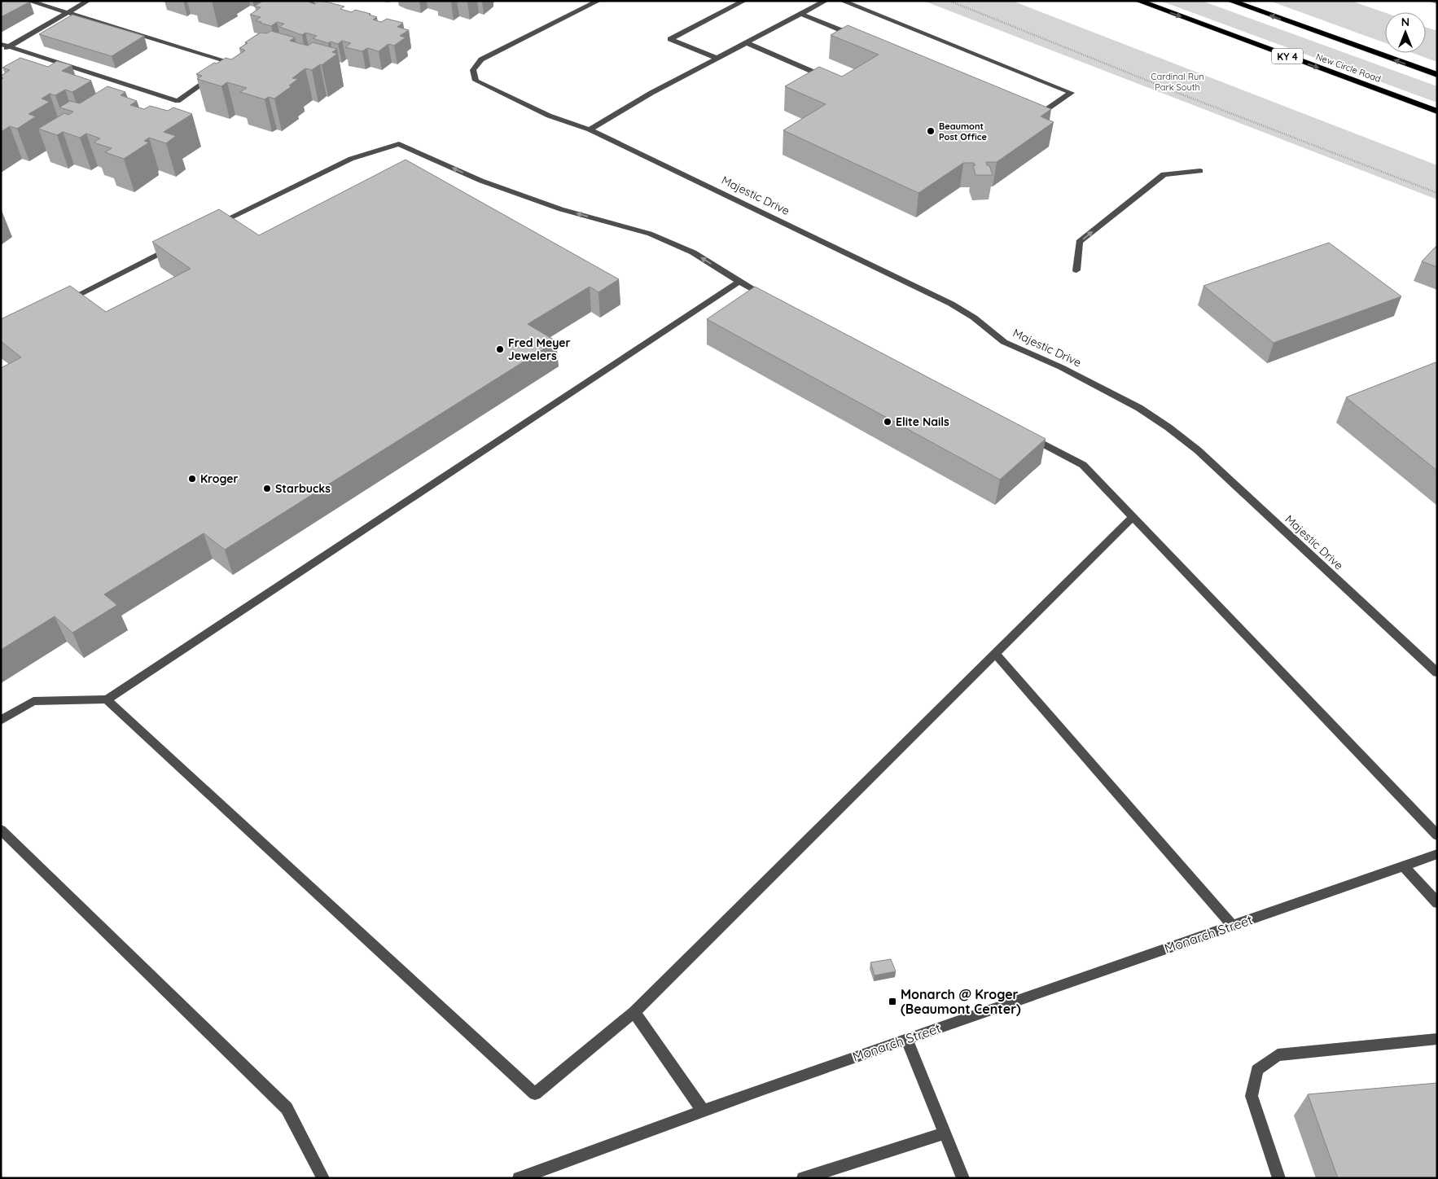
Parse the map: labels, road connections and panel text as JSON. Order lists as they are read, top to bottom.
{
  "streets": {
    "highway": ["KY 4", "New Circle Road"],
    "street": ["Majestic Drive", "Monarch Street"]
  },
  "parks": ["Cardinal Run Park South"],
  "places": {
    "other": [
      "Beaumont Post Office",
      "Fred Meyer Jewelers",
      "Elite Nails",
      "Kroger",
      "Starbucks"
    ],
    "transit": ["Monarch @ Kroger (Beaumont Center)"]
  },
  "north": "top"
}
